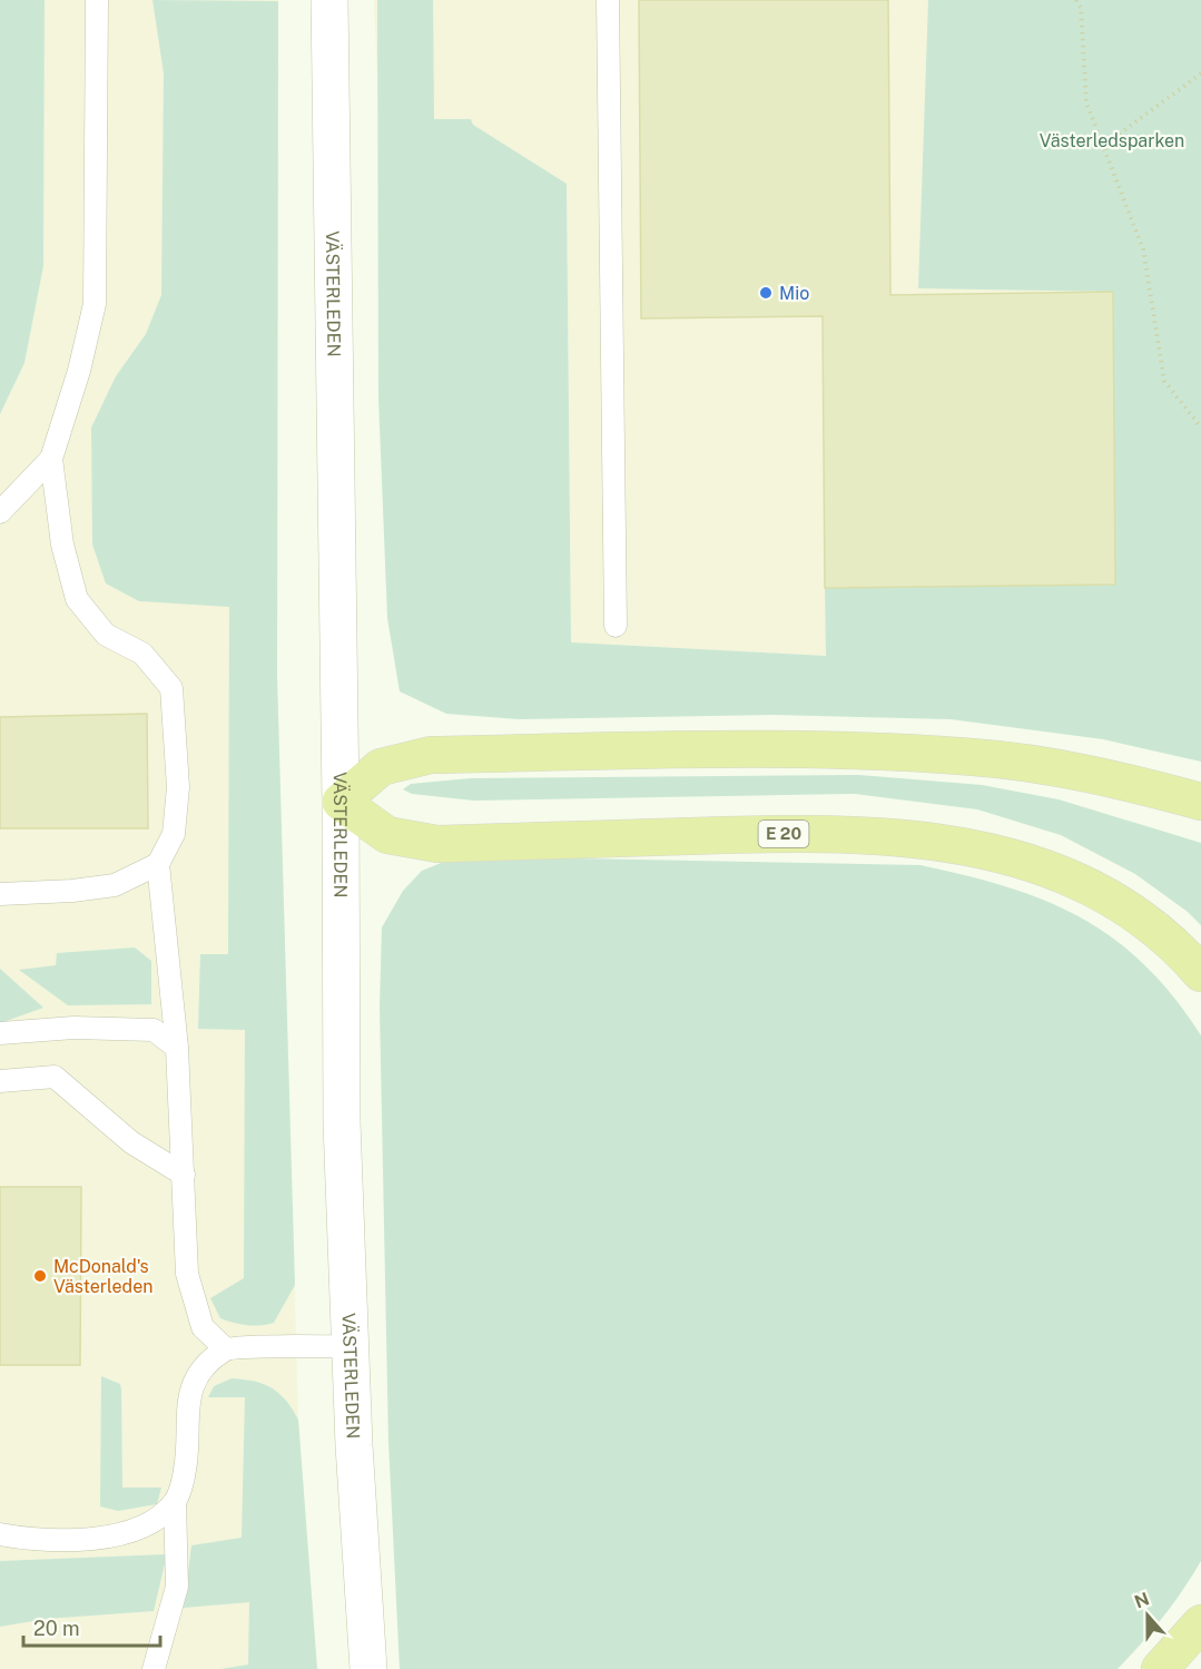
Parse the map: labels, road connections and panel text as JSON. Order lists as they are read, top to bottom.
{
  "streets": {
    "highway": ["E 20"],
    "main road": ["VÄSTERLEDEN"]
  },
  "crossings": [
    ["VÄSTERLEDEN", "E 20"]
  ],
  "parks": ["Västerledsparken"],
  "places": ["Mio", "McDonald's Västerleden"],
  "scale_bar": "20 m",
  "north": "top"
}
